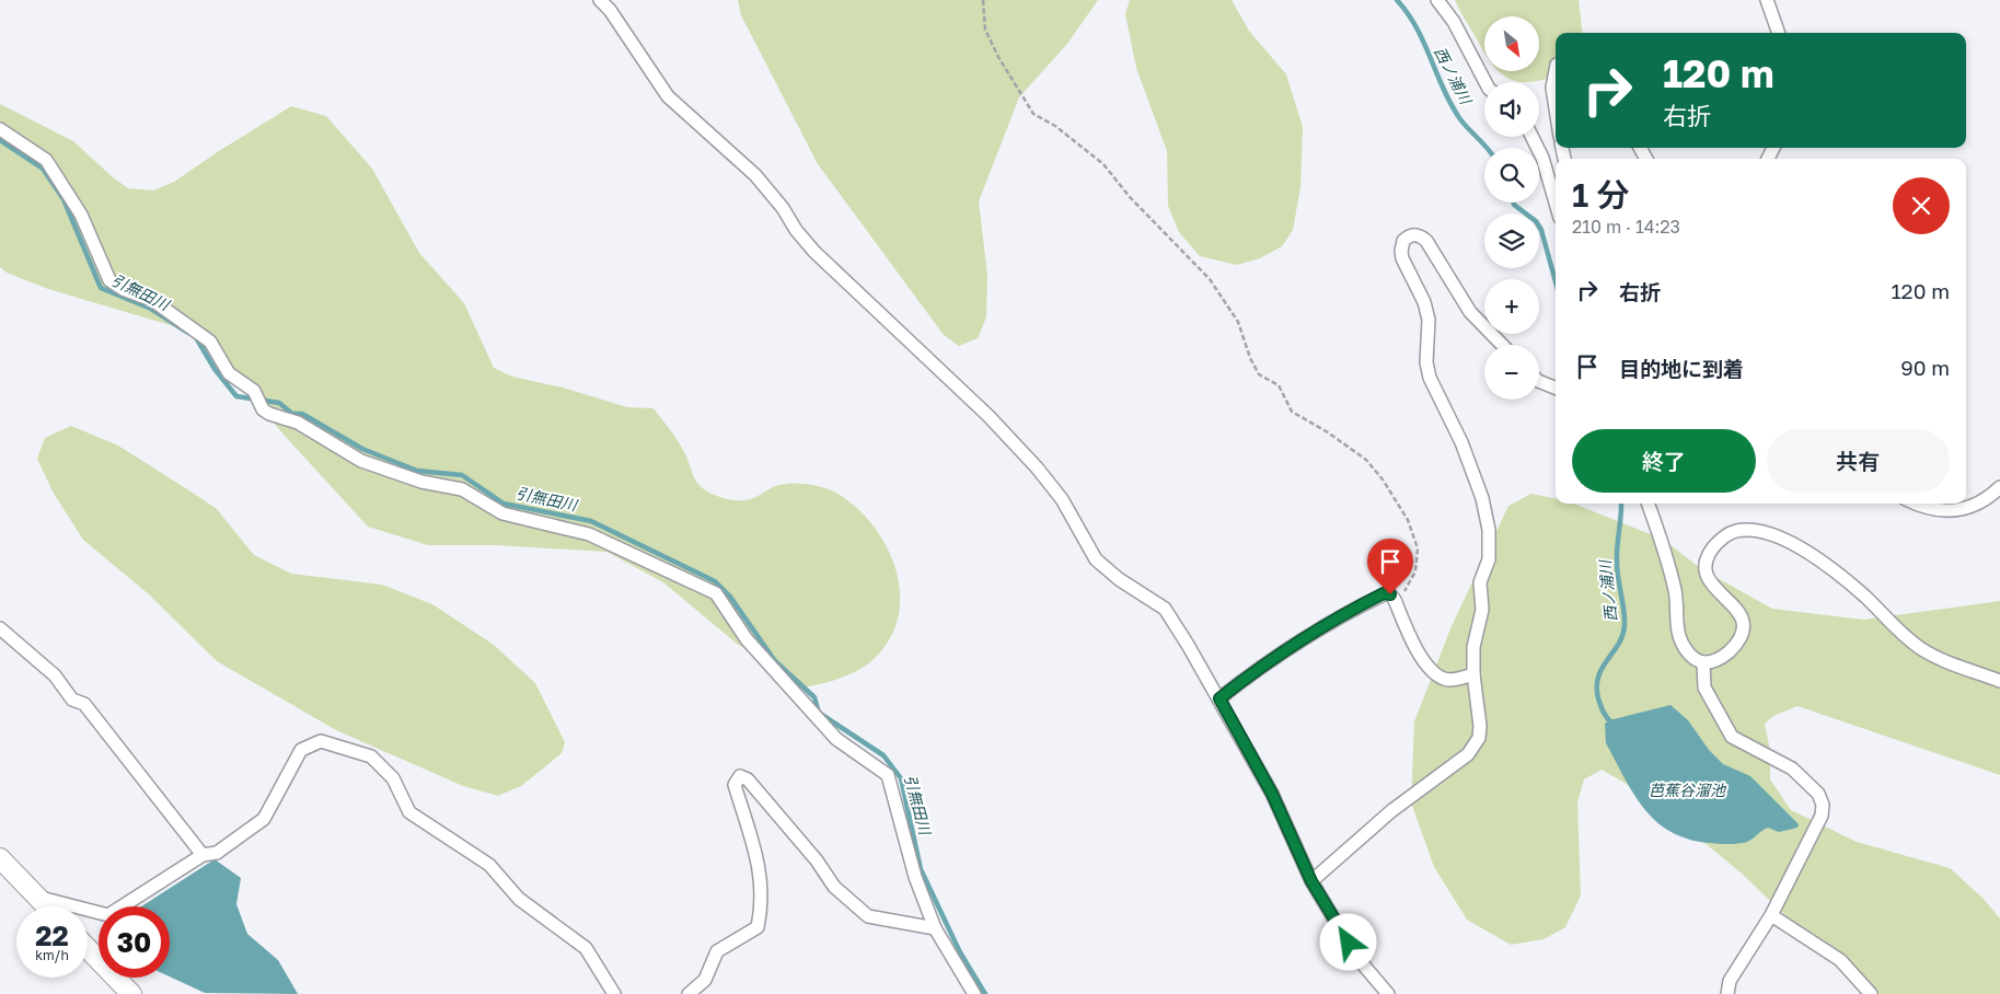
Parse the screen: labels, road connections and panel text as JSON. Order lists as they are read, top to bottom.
{
  "water": ["西ノ浦川", "引無田川", "芭蕉谷溜池"],
  "north": "bottom right",
  "page": {
    "map_buttons": ["+", "−"],
    "turn": ["120 m", "右折"],
    "heading": ["1 分", "210 m · 14:23"],
    "list": [
      {
        "name": "右折",
        "value": "120 m"
      },
      {
        "name": "目的地に到着",
        "value": "90 m"
      }
    ],
    "buttons": ["終了", "共有"],
    "speed": "22 km/h",
    "limit": "30"
  }
}
